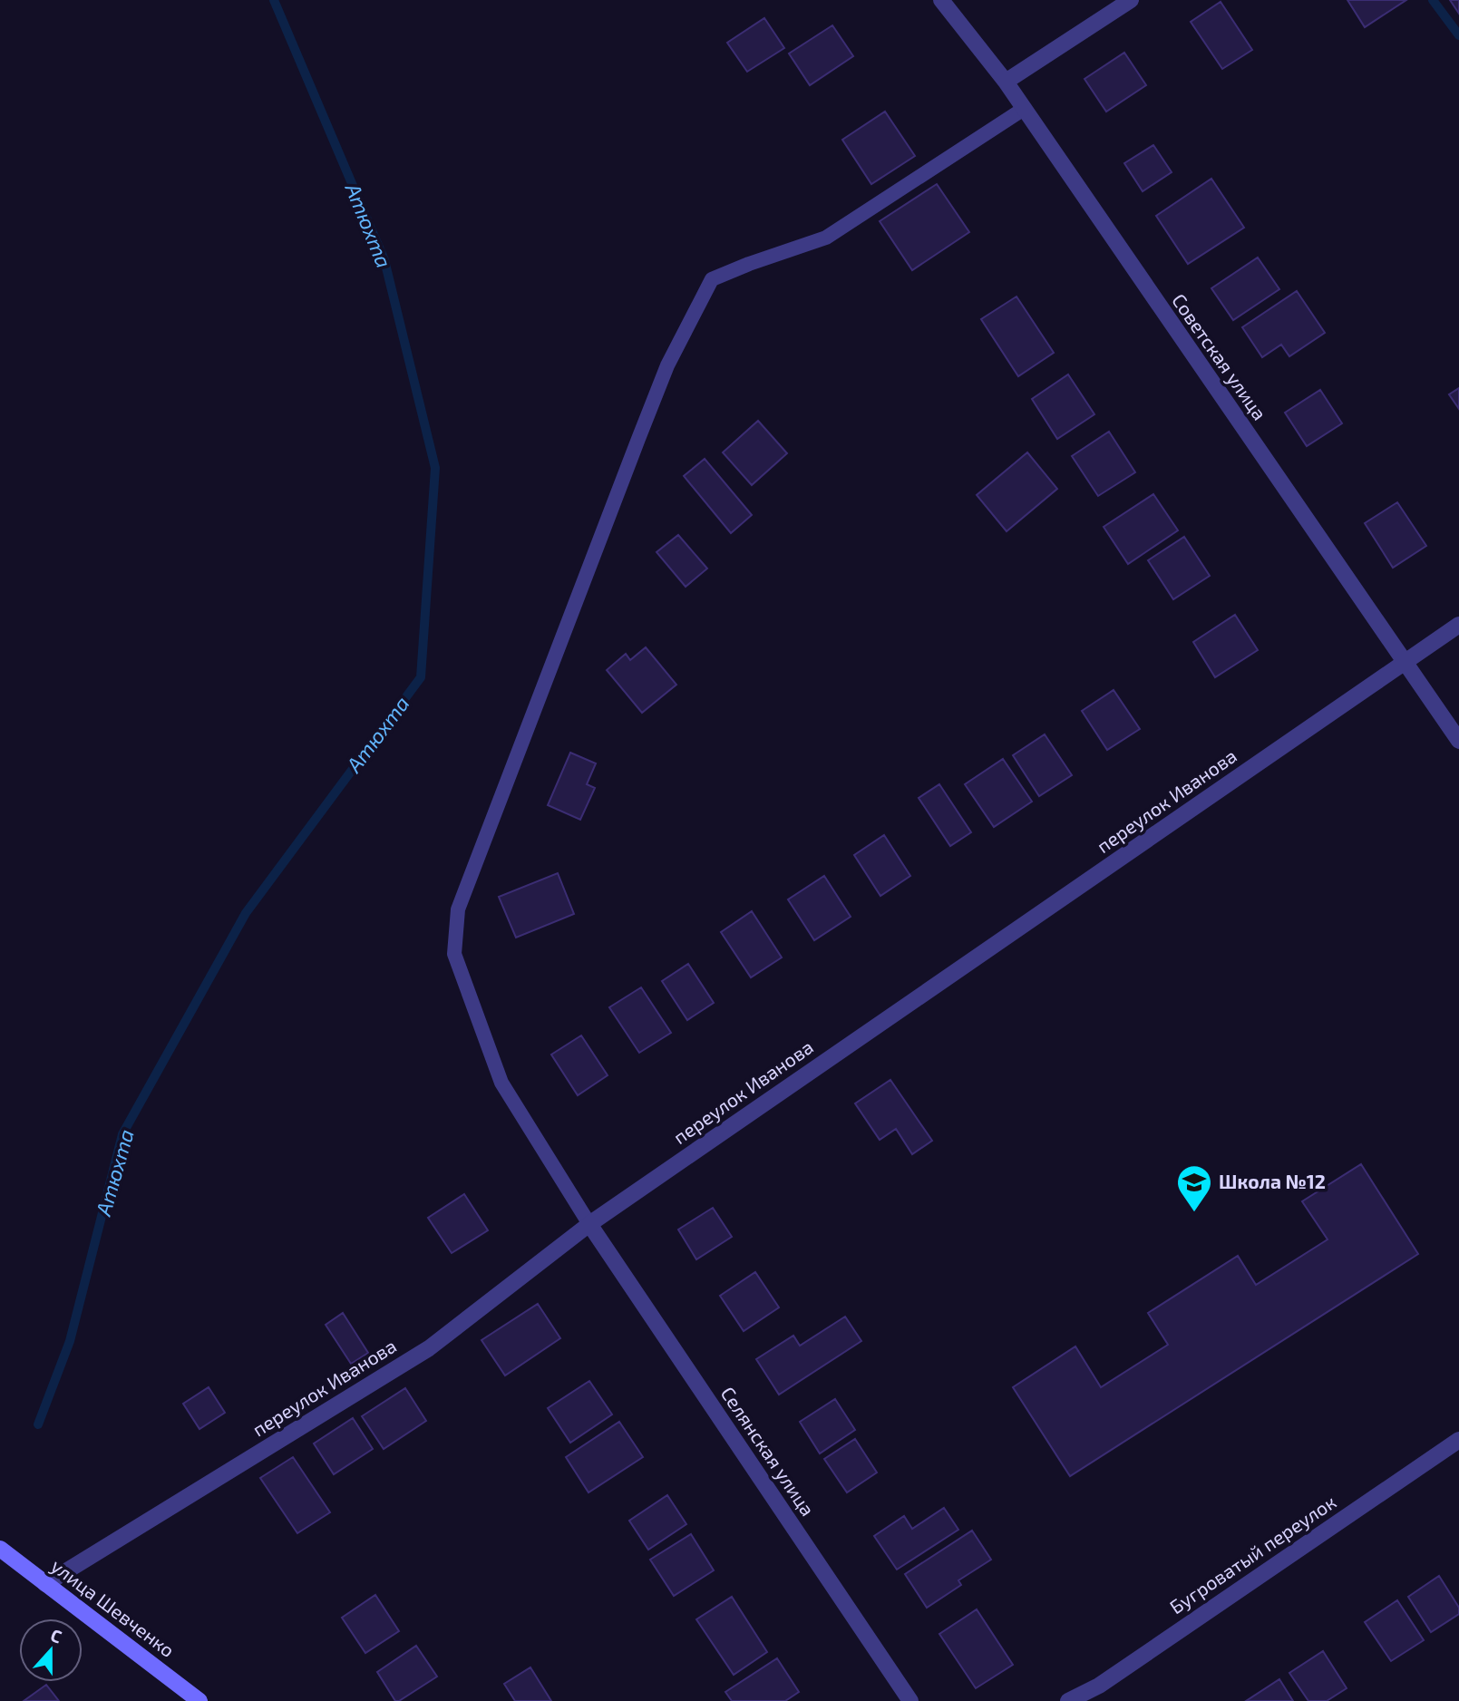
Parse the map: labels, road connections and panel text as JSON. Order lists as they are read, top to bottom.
{
  "streets": {
    "street": [
      "Советская улица",
      "переулок Иванова",
      "Селянская улица",
      "Бугроватый переулок",
      "улица Шевченко"
    ]
  },
  "crossings": [
    ["Советская улица", "переулок Иванова"],
    ["переулок Иванова", "Селянская улица"],
    ["переулок Иванова", "улица Шевченко"]
  ],
  "water": ["Атюхта"],
  "places": {
    "school or university": ["Школа №12"]
  },
  "north": "top"
}
